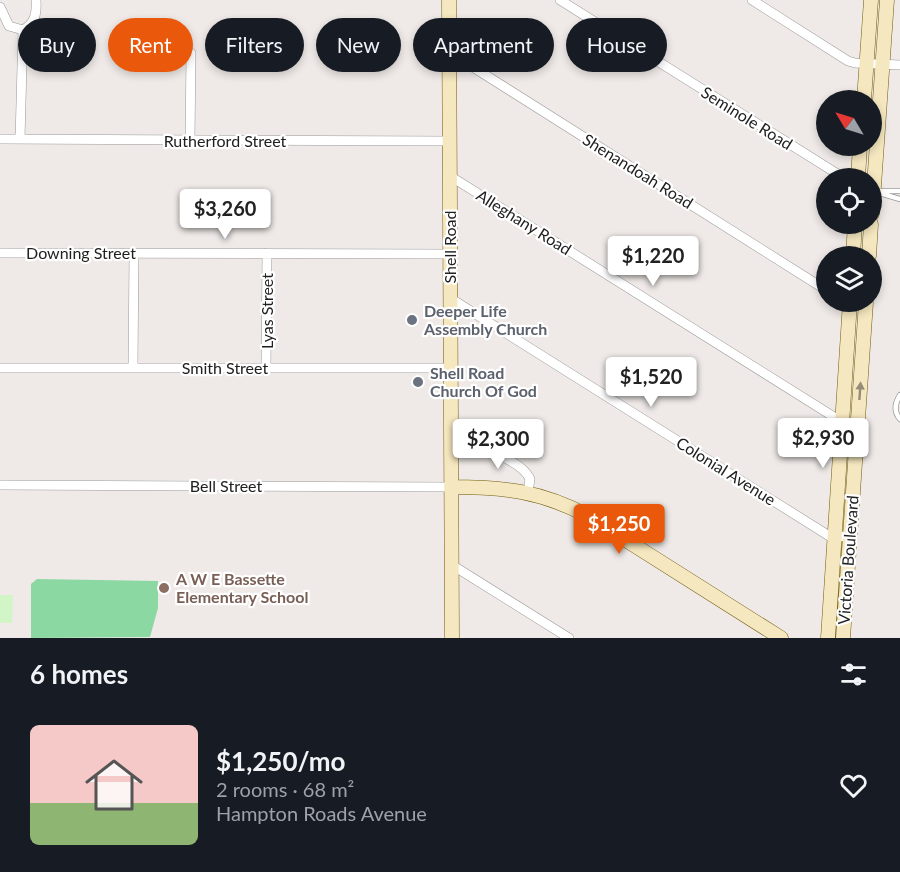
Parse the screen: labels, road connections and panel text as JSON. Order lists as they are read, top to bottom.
{
  "streets": {
    "main road": ["Shell Road", "Victoria Boulevard"],
    "street": [
      "Seminole Road",
      "Rutherford Street",
      "Shenandoah Road",
      "Alleghany Road",
      "Downing Street",
      "Lyas Street",
      "Smith Street",
      "Colonial Avenue",
      "Bell Street"
    ]
  },
  "crossings": [
    ["Rutherford Street", "Shell Road"],
    ["Alleghany Road", "Shell Road"],
    ["Alleghany Road", "Victoria Boulevard"],
    ["Shell Road", "Downing Street"],
    ["Shell Road", "Smith Street"],
    ["Shell Road", "Colonial Avenue"],
    ["Shell Road", "Bell Street"],
    ["Downing Street", "Lyas Street"],
    ["Lyas Street", "Smith Street"],
    ["Colonial Avenue", "Victoria Boulevard"]
  ],
  "places": ["Deeper Life Assembly Church", "Shell Road Church Of God", "A W E Bassette Elementary School"],
  "north": "top left",
  "page": {
    "chip": [
      "Buy",
      "Rent",
      "Filters",
      "New",
      "Apartment",
      "House"
    ],
    "price": [
      "$3,260",
      "$1,220",
      "$1,520",
      "$2,930",
      "$2,300",
      "$1,250"
    ],
    "heading": "6 homes",
    "list": [
      {
        "name": "$1,250/mo",
        "note": "2 rooms · 68 m² · Hampton Roads Avenue"
      }
    ]
  }
}
